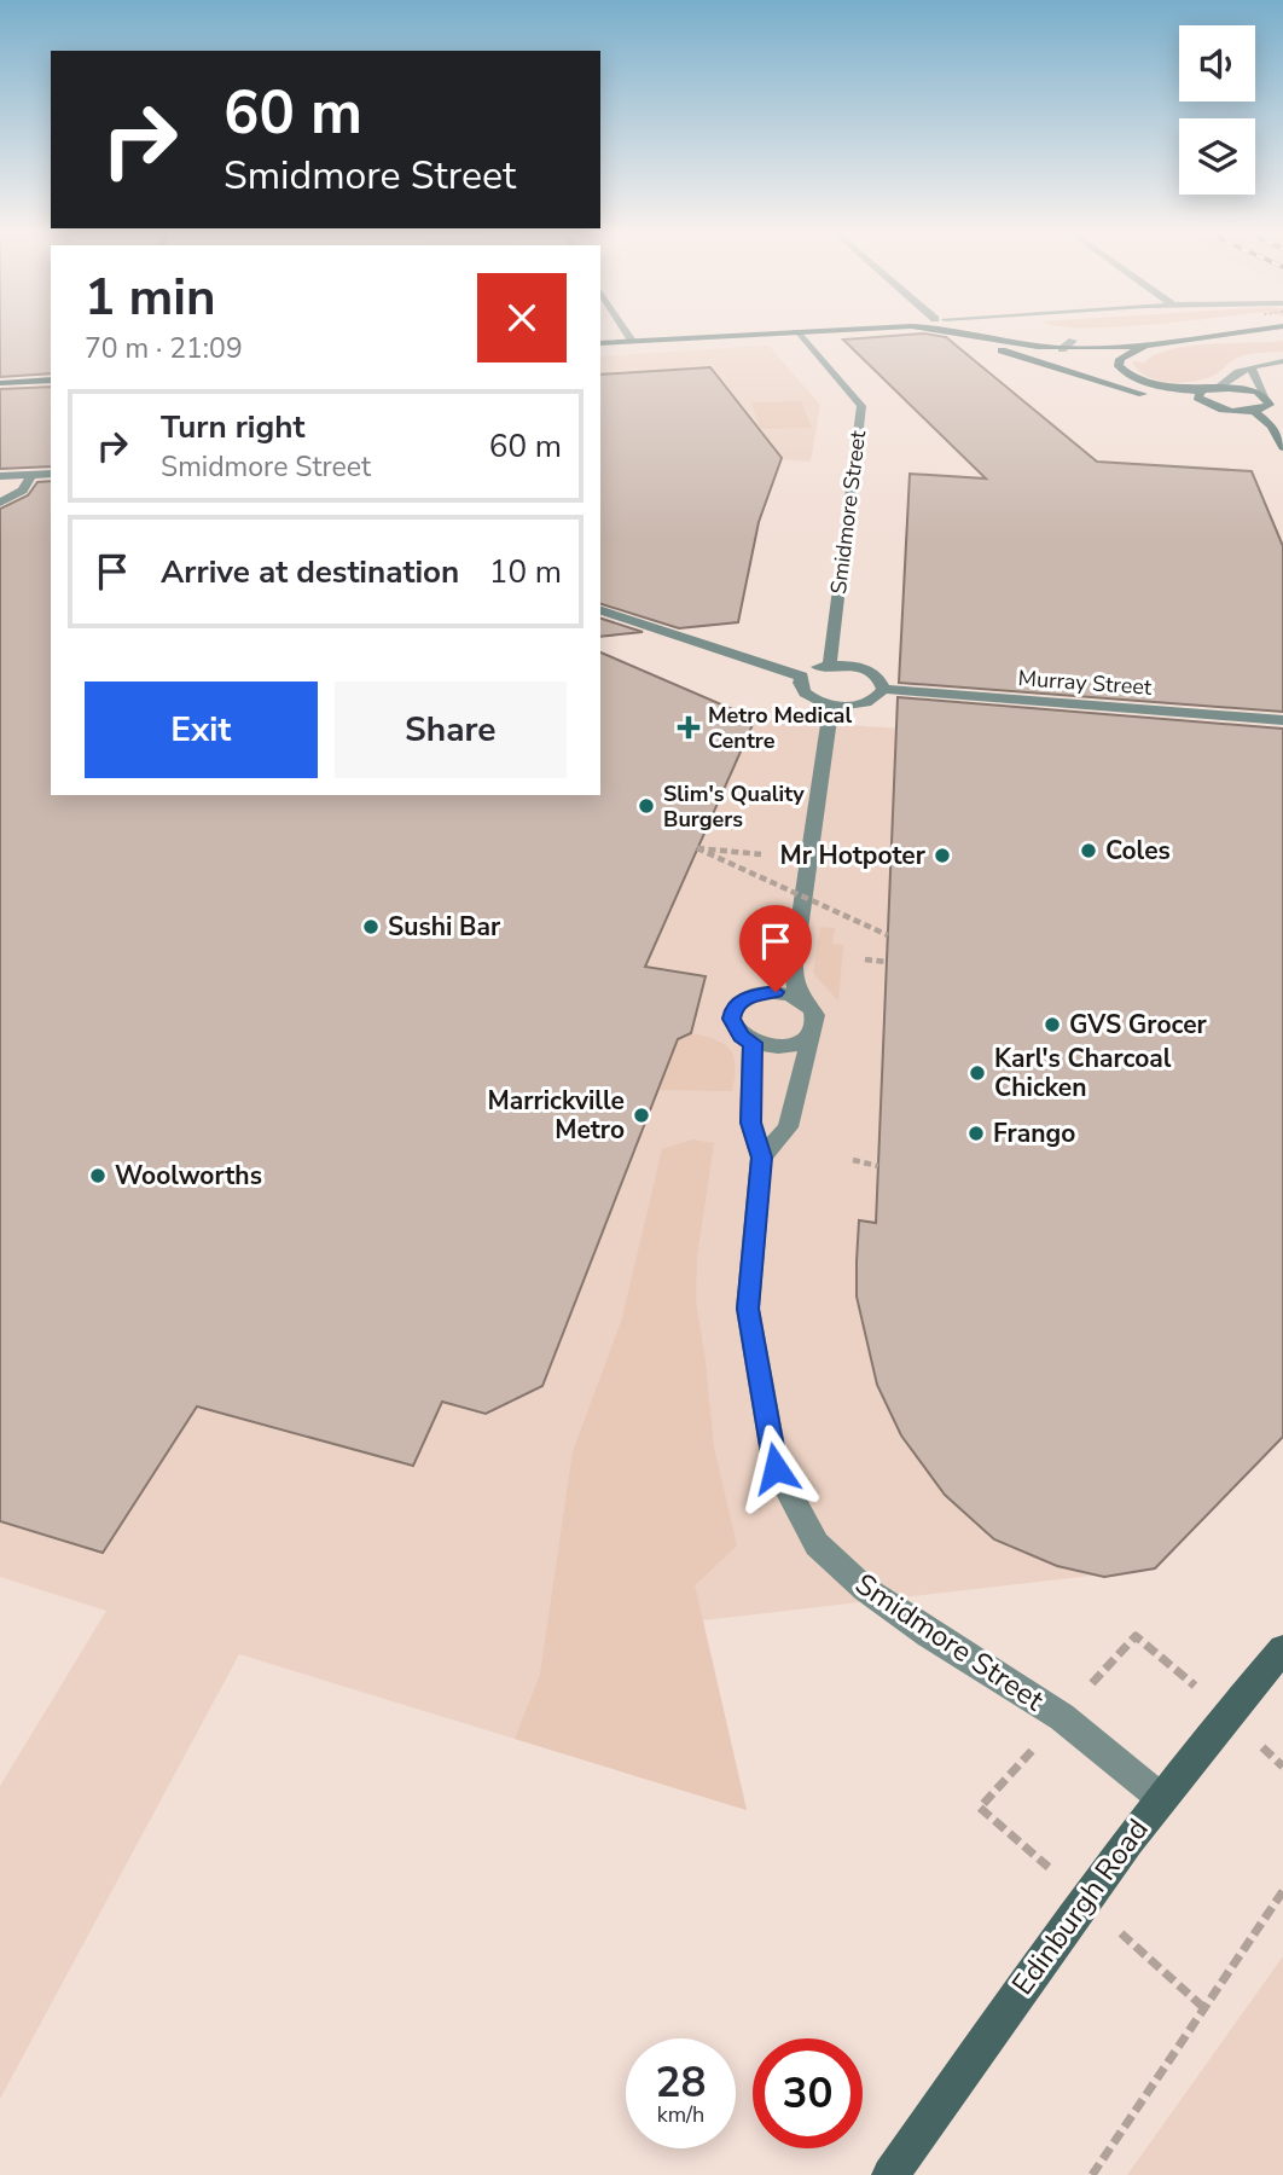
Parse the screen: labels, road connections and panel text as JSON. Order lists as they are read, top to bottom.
{
  "streets": {
    "main road": ["Edinburgh Road"],
    "street": ["Smidmore Street", "Murray Street"]
  },
  "crossings": [
    ["Smidmore Street", "Edinburgh Road"]
  ],
  "places": {
    "health": ["Metro Medical Centre"],
    "other": [
      "Slim's Quality Burgers",
      "Coles",
      "Mr Hotpoter",
      "Sushi Bar",
      "GVS Grocer",
      "Karl's Charcoal Chicken",
      "Marrickville Metro",
      "Frango",
      "Woolworths"
    ]
  },
  "page": {
    "turn": ["60 m", "Smidmore Street"],
    "heading": ["1 min", "70 m · 21:09"],
    "list": [
      {
        "name": "Turn right",
        "note": "Smidmore Street",
        "value": "60 m"
      },
      {
        "name": "Arrive at destination",
        "value": "10 m"
      }
    ],
    "buttons": ["Exit", "Share"],
    "speed": "28 km/h",
    "limit": "30"
  }
}
